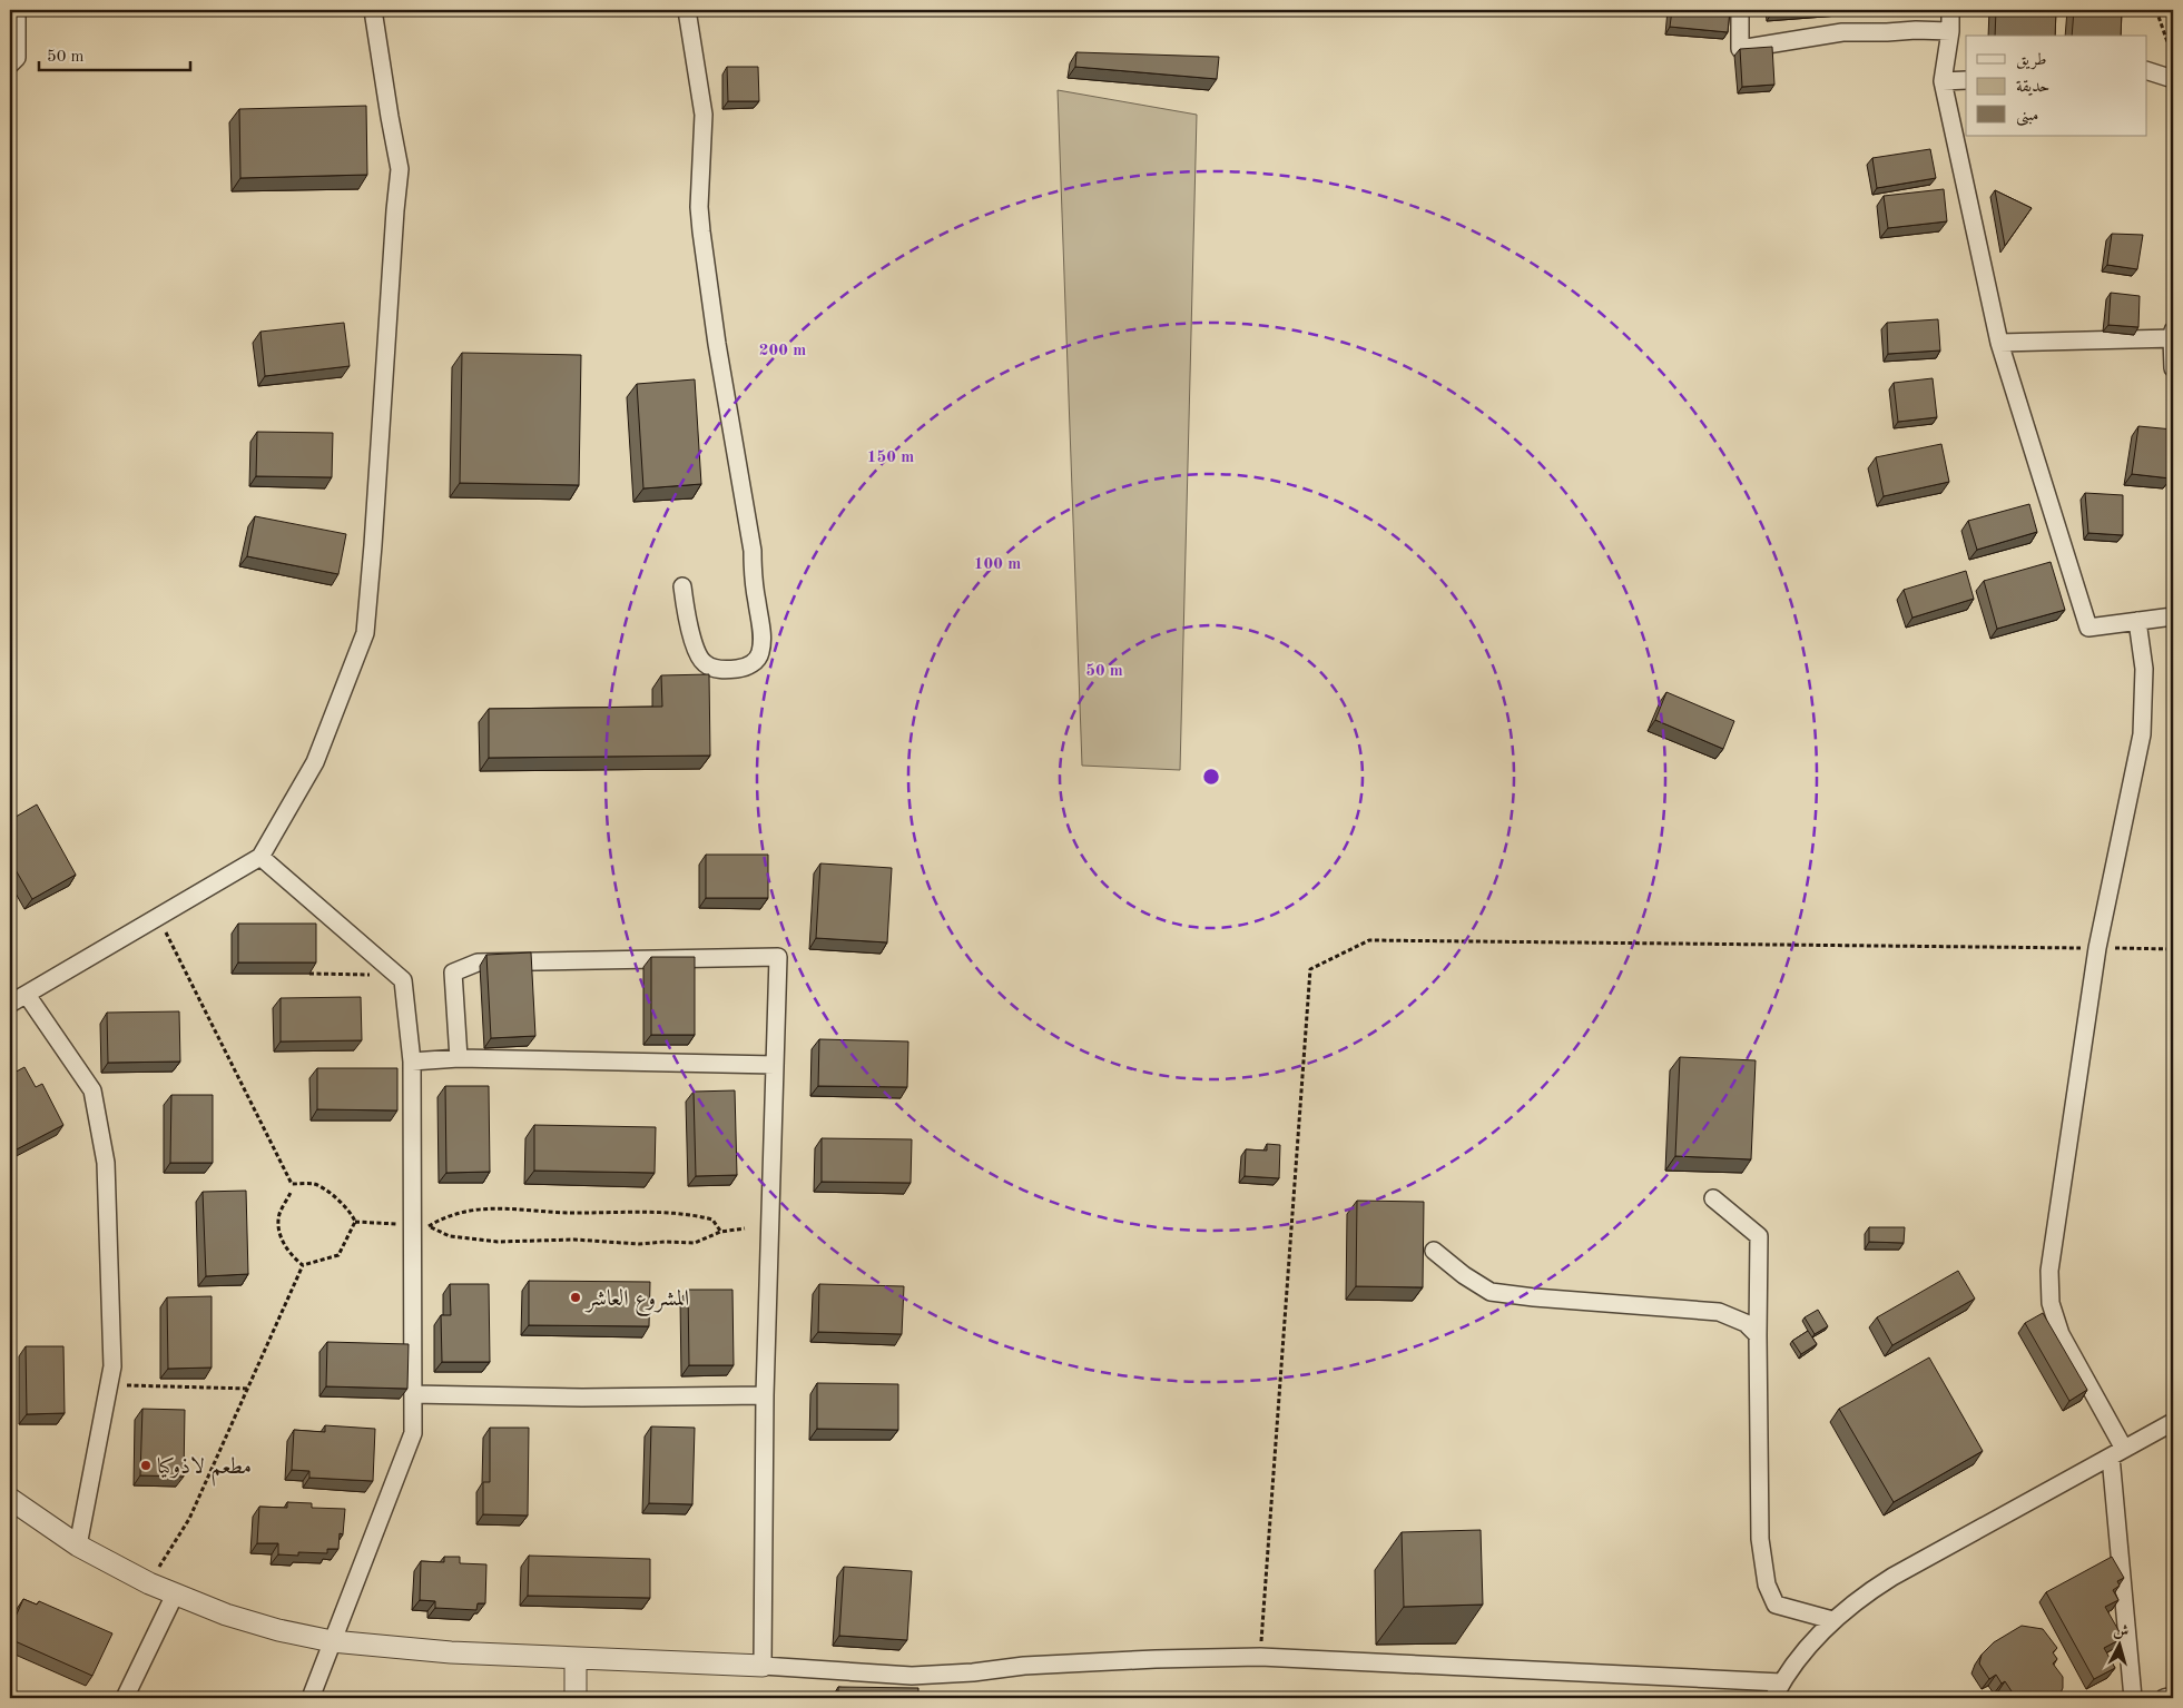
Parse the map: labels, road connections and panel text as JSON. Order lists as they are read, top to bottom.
{
  "places": ["المشروع العاشر", "مطعم لاذوكيا"],
  "legend": ["طريق", "حديقة", "مبنى"],
  "scale_bar": "50 m",
  "north": "top",
  "rings": [
    "200 m",
    "150 m",
    "100 m",
    "50 m"
  ]
}
